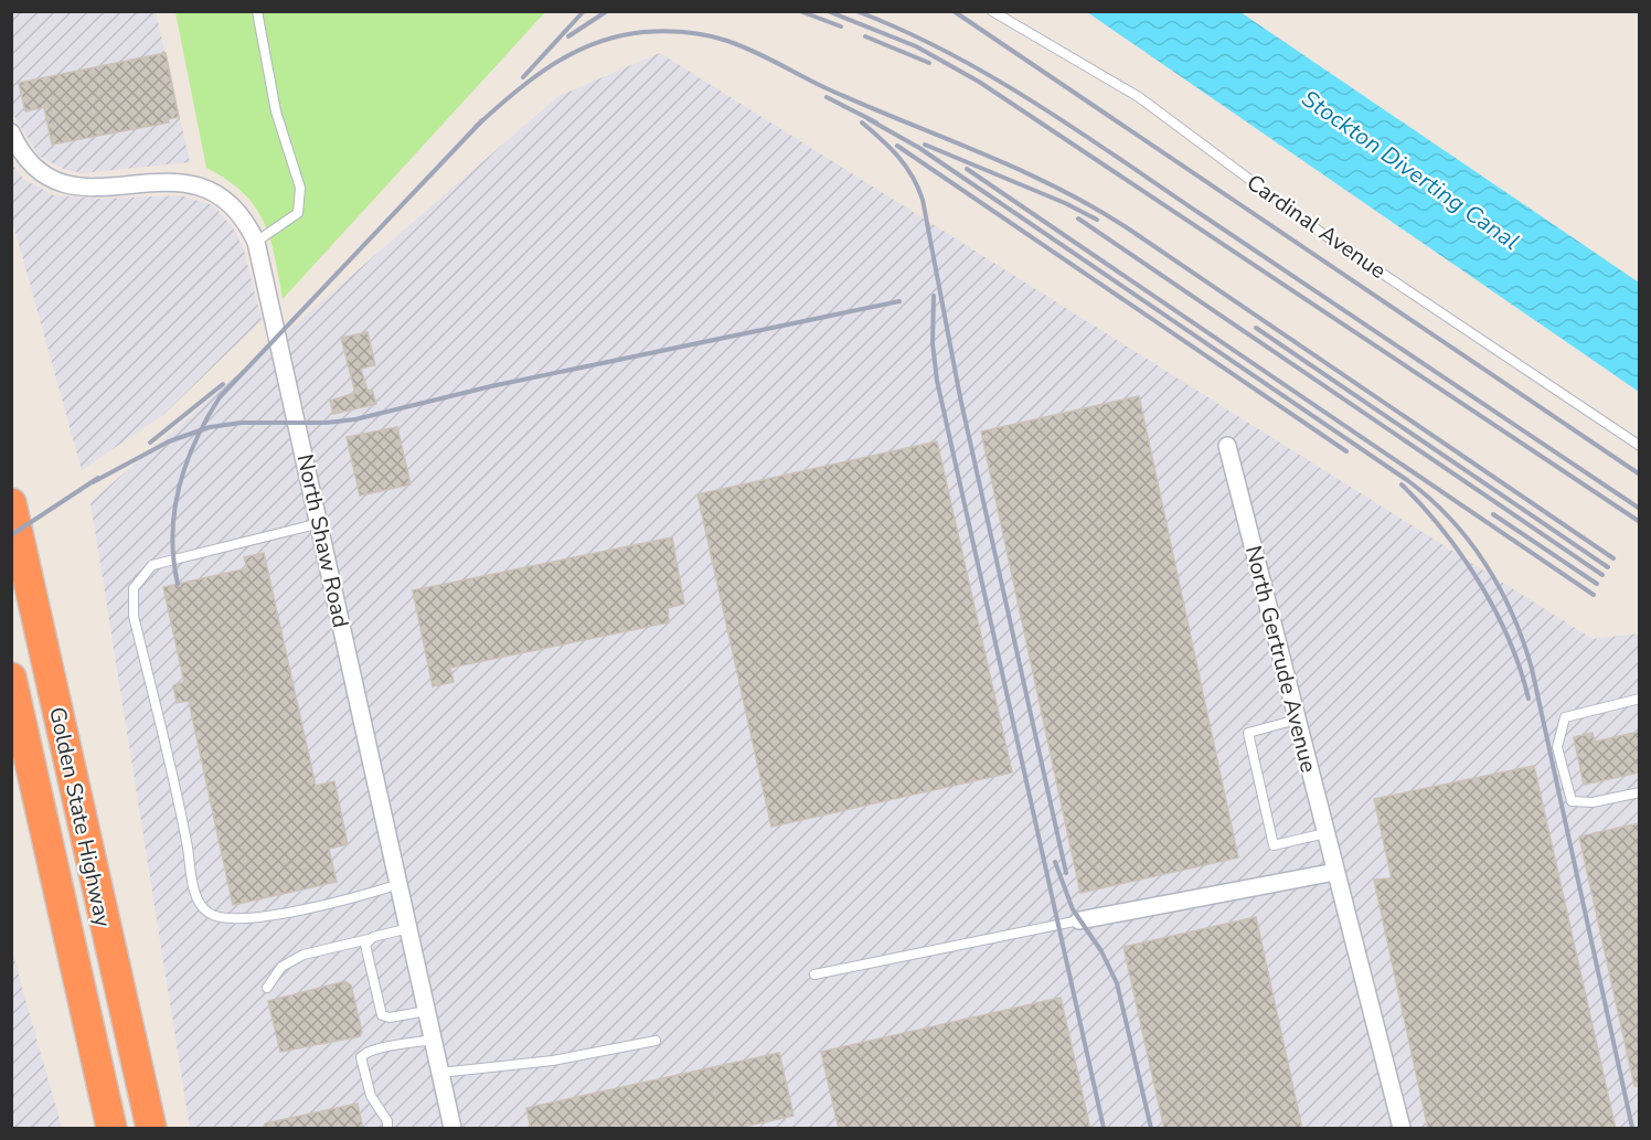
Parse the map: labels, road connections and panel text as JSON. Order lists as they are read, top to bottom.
{
  "streets": {
    "highway": ["Golden State Highway"],
    "street": ["North Shaw Road", "North Gertrude Avenue"],
    "lane": ["Cardinal Avenue"]
  },
  "water": ["Stockton Diverting Canal"]
}
